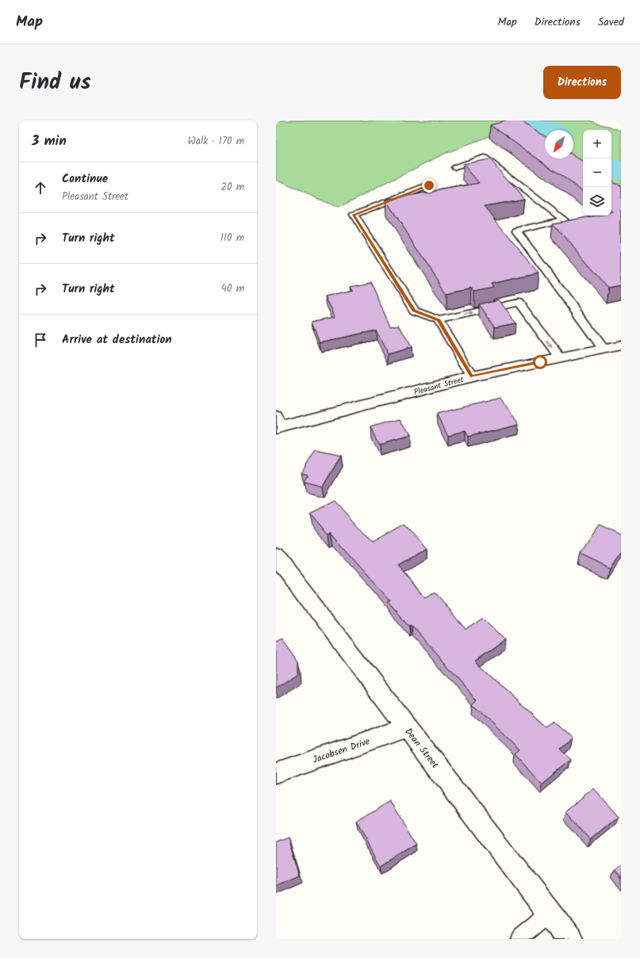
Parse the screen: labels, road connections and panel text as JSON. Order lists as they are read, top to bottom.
{
  "streets": {
    "street": ["Pleasant Street", "Dean Street", "Jacobsen Drive"]
  },
  "crossings": [
    ["Dean Street", "Jacobsen Drive"]
  ],
  "north": "bottom left",
  "page": {
    "header": "Map",
    "nav": ["Map", "Directions", "Saved"],
    "title": "Find us",
    "buttons": "Directions",
    "heading": ["3 min", "Walk · 170 m"],
    "map_buttons": ["+", "−"],
    "list": [
      ["Continue", "Pleasant Street", "20 m"],
      ["Turn right", "110 m"],
      ["Turn right", "40 m"],
      "Arrive at destination"
    ]
  }
}
